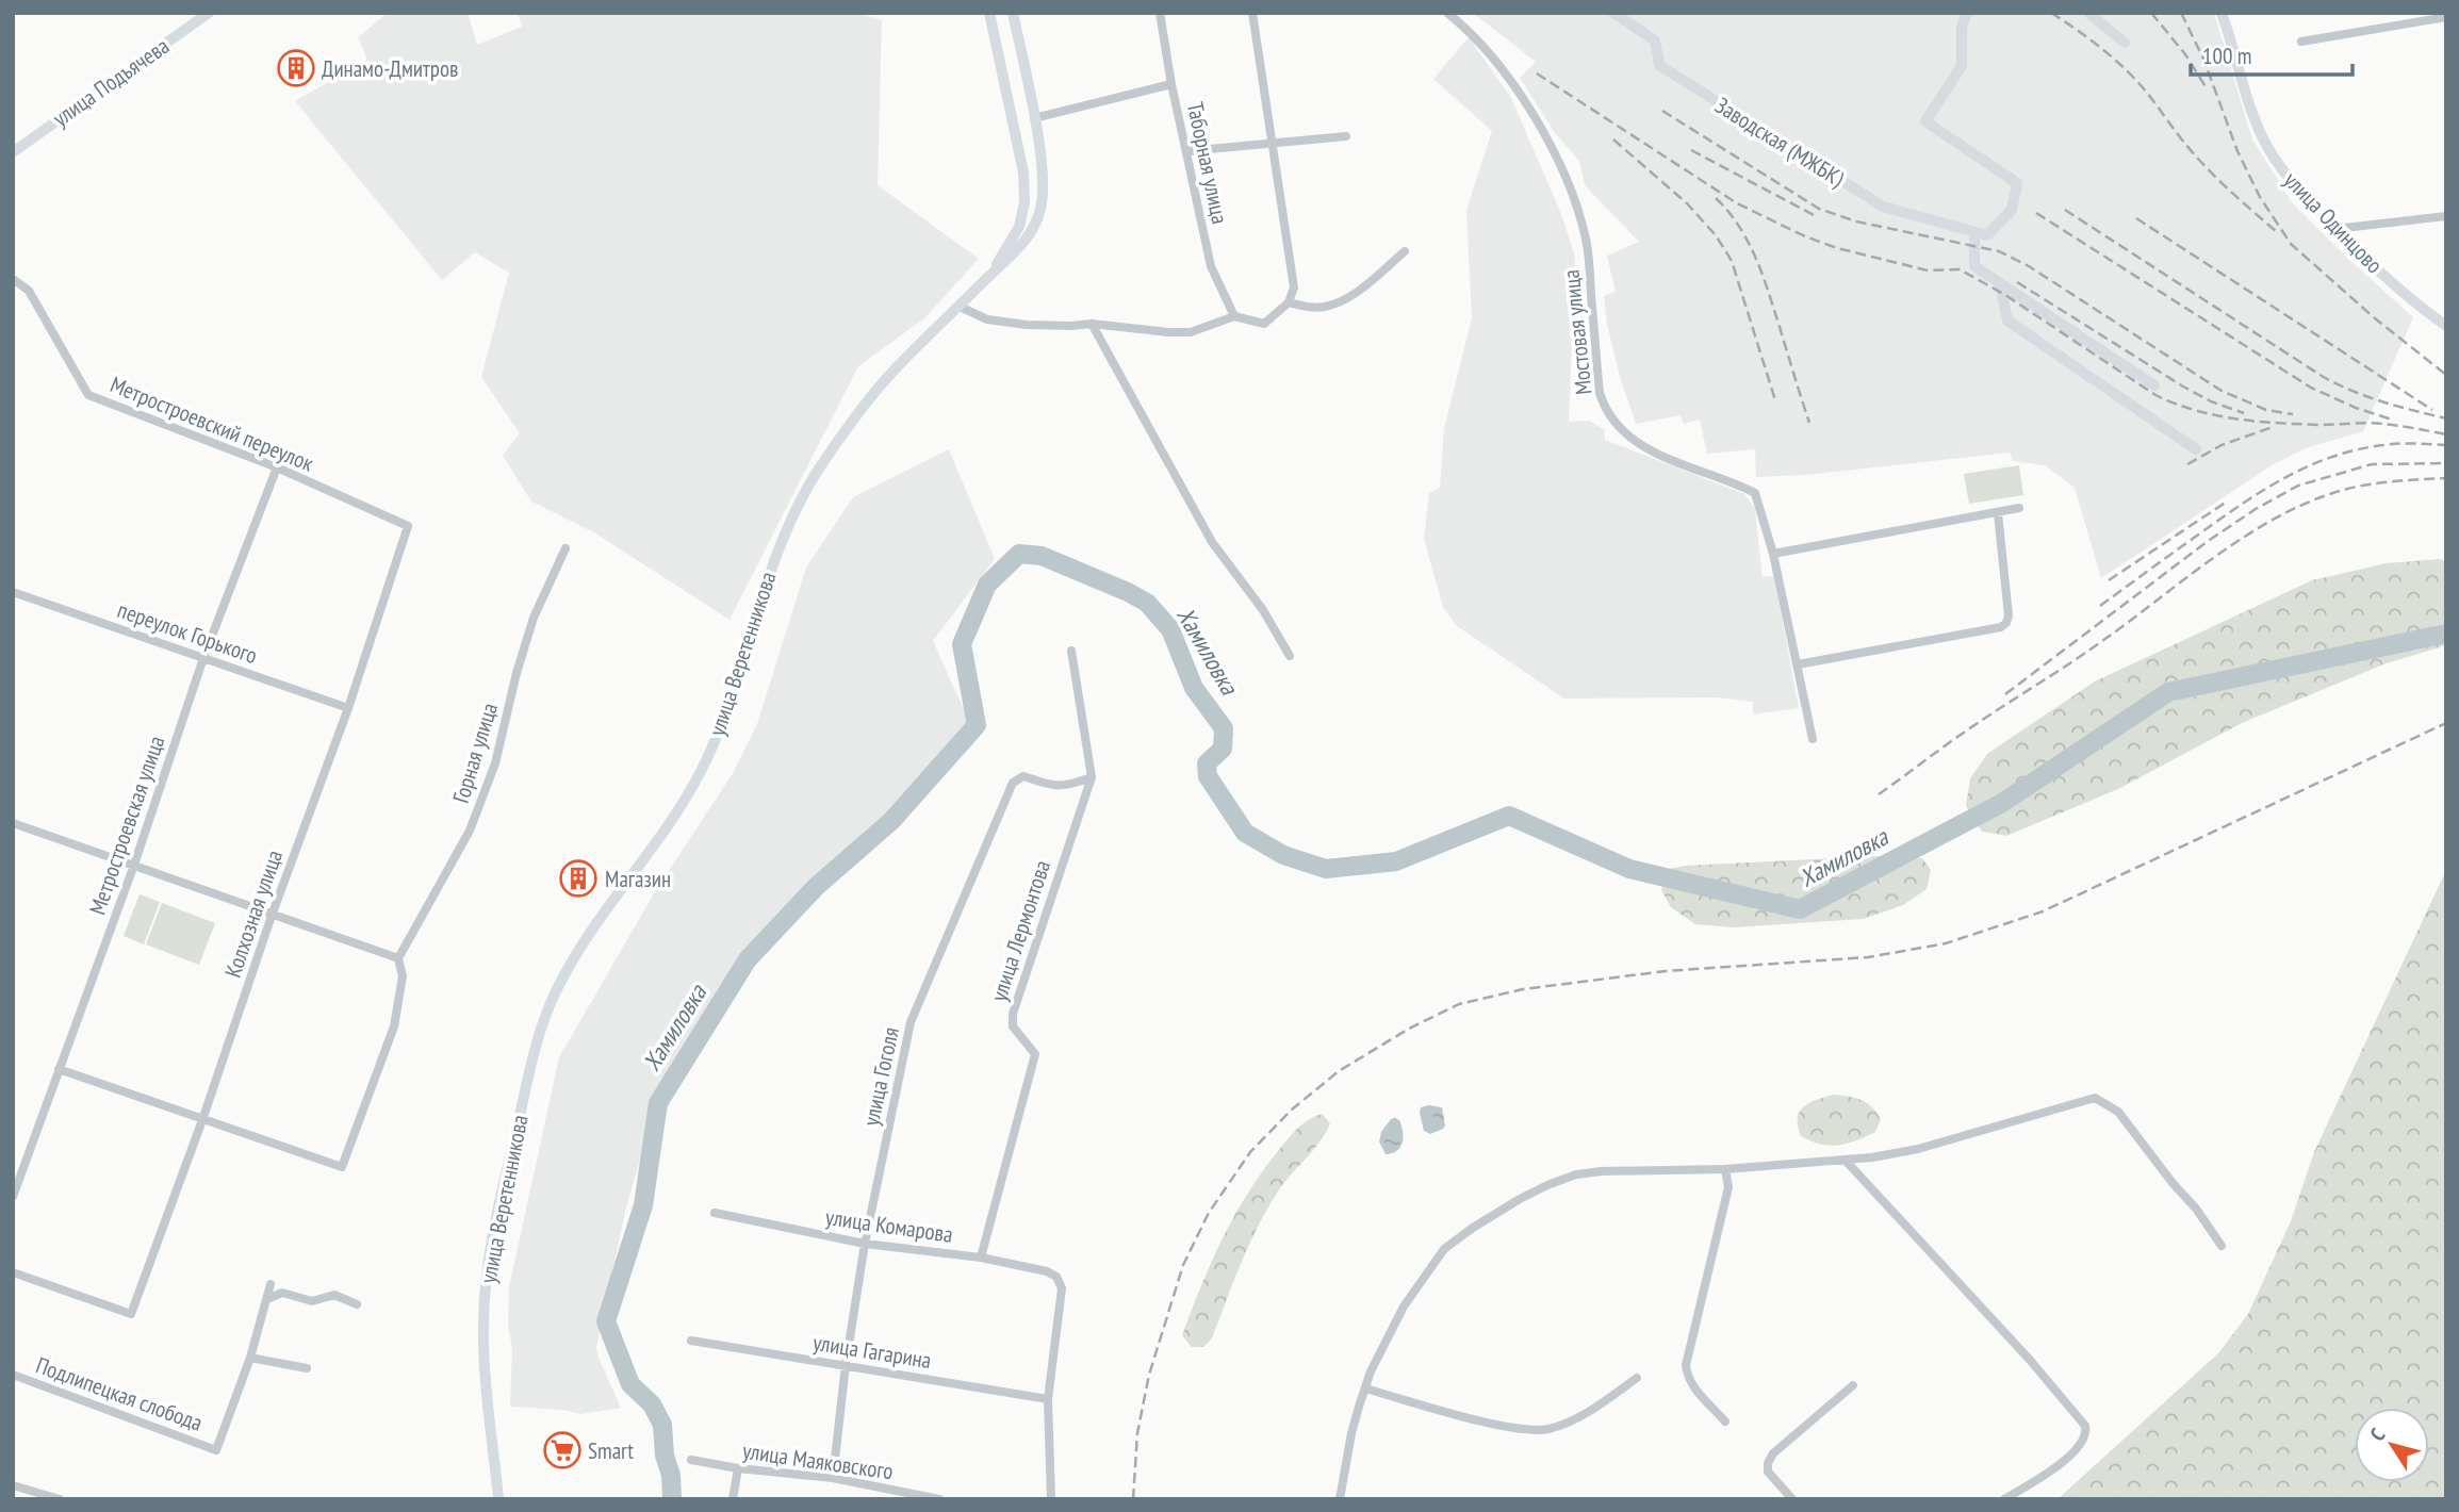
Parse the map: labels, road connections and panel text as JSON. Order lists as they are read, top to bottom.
{
  "streets": {
    "main road": [
      "улица Подъячева",
      "Заводская (МЖБК)",
      "улица Одинцово",
      "улица Веретенникова"
    ],
    "street": [
      "Таборная улица",
      "Мостовая улица",
      "Метростроевский переулок",
      "переулок Горького",
      "Горная улица",
      "Метростроевская улица",
      "Колхозная улица",
      "улица Лермонтова",
      "улица Гоголя",
      "улица Комарова",
      "улица Гагарина",
      "Подлипецкая слобода",
      "улица Маяковского"
    ]
  },
  "crossings": [
    ["Метростроевский переулок", "Метростроевская улица"],
    ["Метростроевский переулок", "Колхозная улица"],
    ["переулок Горького", "Метростроевская улица"],
    ["переулок Горького", "Колхозная улица"],
    ["улица Лермонтова", "улица Гоголя"],
    ["улица Лермонтова", "улица Комарова"],
    ["улица Гоголя", "улица Комарова"],
    ["улица Гоголя", "улица Гагарина"],
    ["улица Гоголя", "улица Маяковского"],
    ["улица Комарова", "улица Гагарина"]
  ],
  "water": ["Хамиловка"],
  "places": {
    "building": ["Динамо-Дмитров", "Магазин"],
    "supermarket": ["Smart"]
  },
  "scale_bar": "100 m",
  "north": "top left"
}
